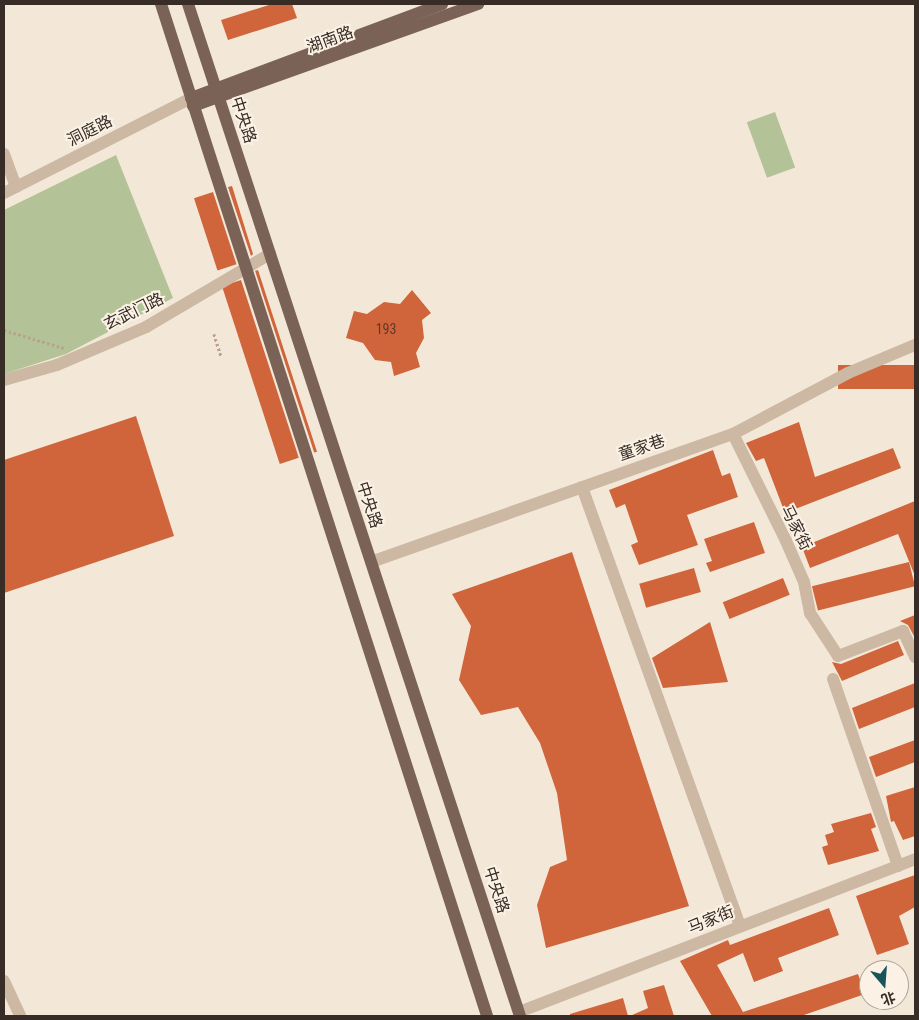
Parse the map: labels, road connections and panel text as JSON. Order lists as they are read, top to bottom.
{
  "streets": {
    "main road": ["湖南路", "中央路"],
    "street": [
      "洞庭路",
      "玄武门路",
      "童家巷",
      "马家街"
    ]
  },
  "crossings": [
    ["湖南路", "中央路"],
    ["湖南路", "洞庭路"],
    ["中央路", "玄武门路"],
    ["中央路", "童家巷"],
    ["中央路", "马家街"],
    ["童家巷", "马家街"]
  ],
  "house_numbers": ["193"],
  "north": "bottom"
}
